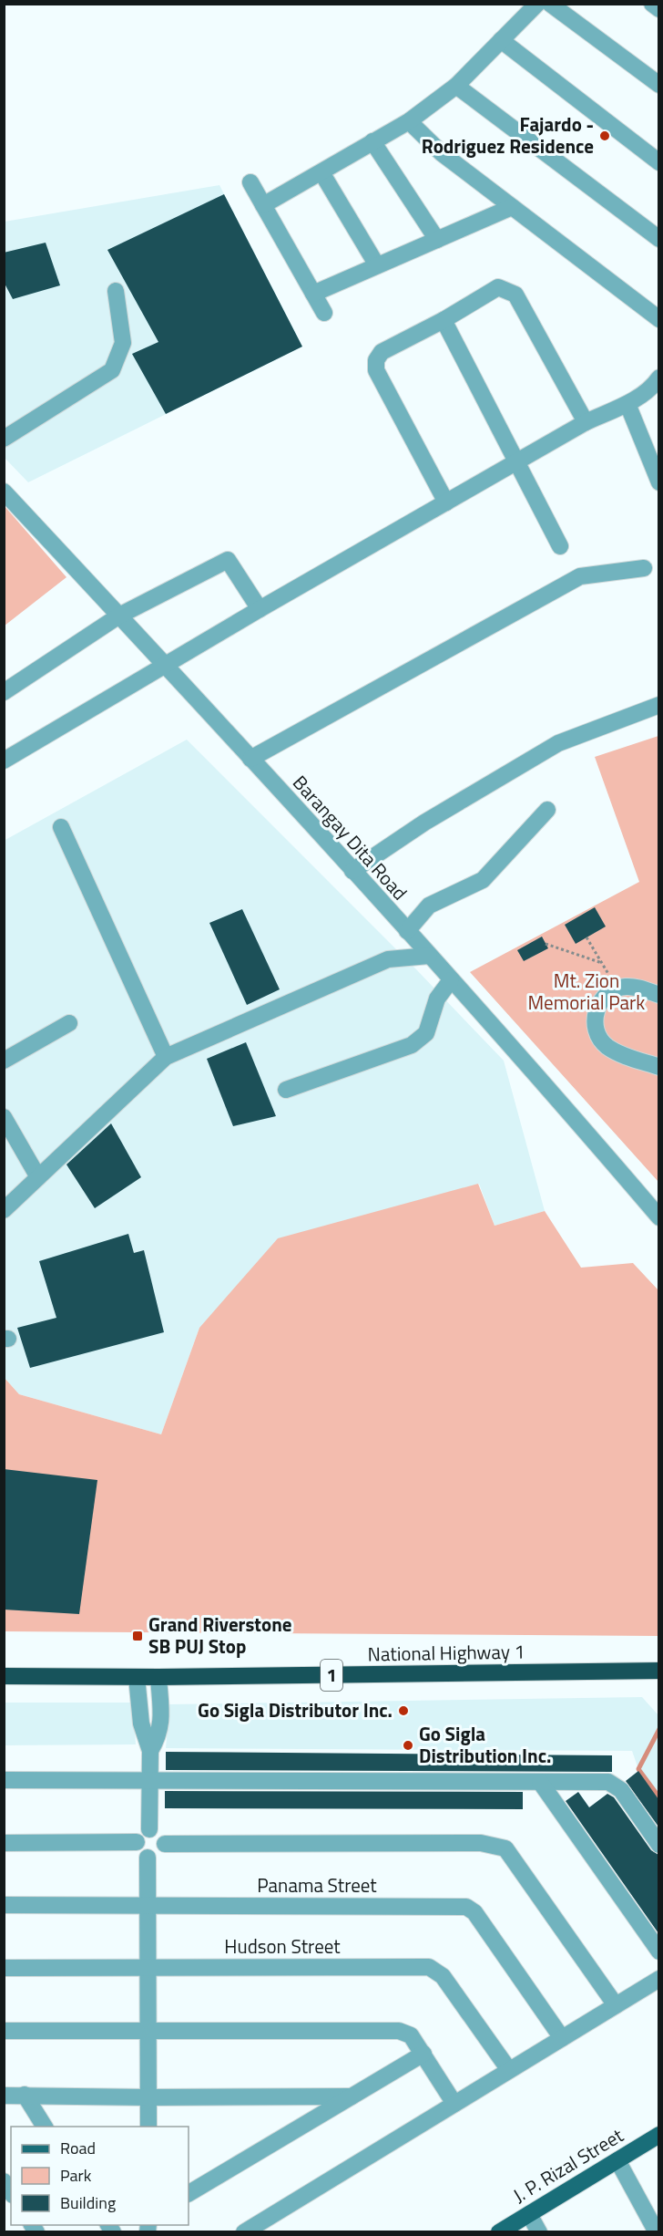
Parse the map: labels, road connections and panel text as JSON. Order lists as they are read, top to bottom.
{
  "streets": {
    "highway": ["National Highway 1", "1"],
    "main road": ["J. P. Rizal Street"],
    "street": ["Barangay Dita Road", "Panama Street", "Hudson Street"]
  },
  "parks": ["Mt. Zion Memorial Park"],
  "places": {
    "other": ["Fajardo - Rodriguez Residence", "Go Sigla Distributor Inc.", "Go Sigla Distribution Inc."],
    "transit": ["Grand Riverstone SB PUJ Stop"]
  },
  "legend": ["Road", "Park", "Building"]
}
